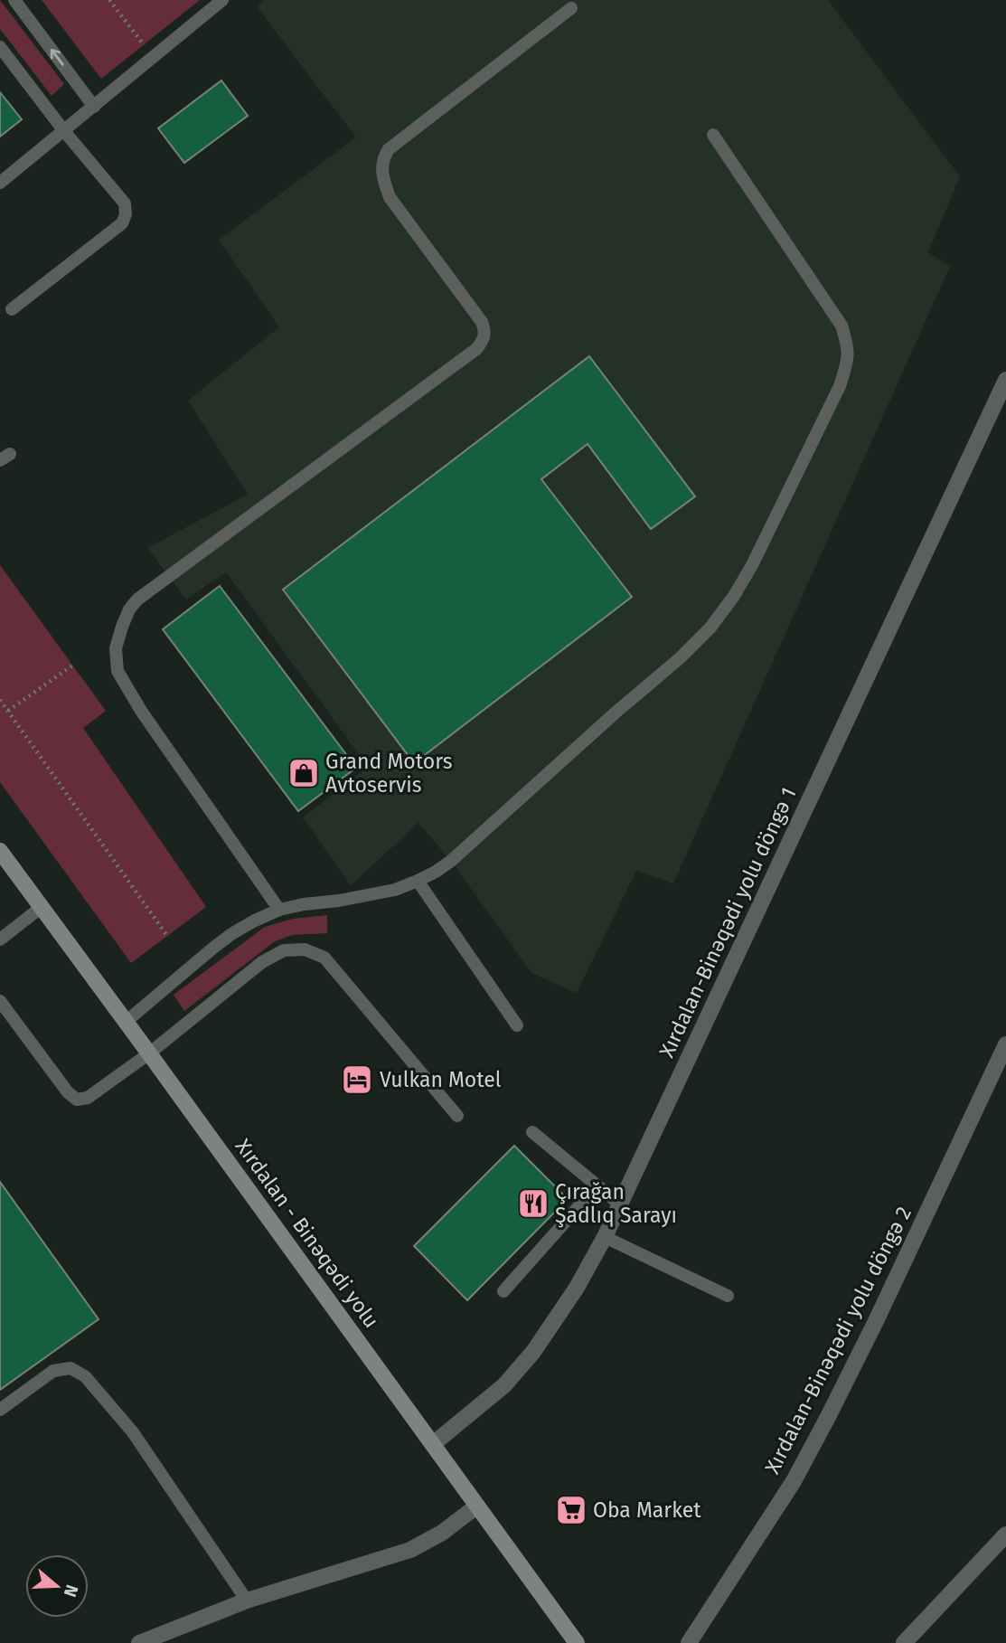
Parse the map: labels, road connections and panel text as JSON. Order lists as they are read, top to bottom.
{
  "streets": {
    "main road": ["Xırdalan - Binəqədi yolu"],
    "street": ["Xırdalan-Binəqədi yolu döngə 1", "Xırdalan-Binəqədi yolu döngə 2"]
  },
  "crossings": [
    ["Xırdalan-Binəqədi yolu döngə 1", "Xırdalan - Binəqədi yolu"]
  ],
  "places": {
    "shop": ["Grand Motors Avtoservis"],
    "hotel": ["Vulkan Motel"],
    "restaurant": ["Çırağan Şadlıq Sarayı"],
    "supermarket": ["Oba Market"]
  },
  "north": "right"
}
